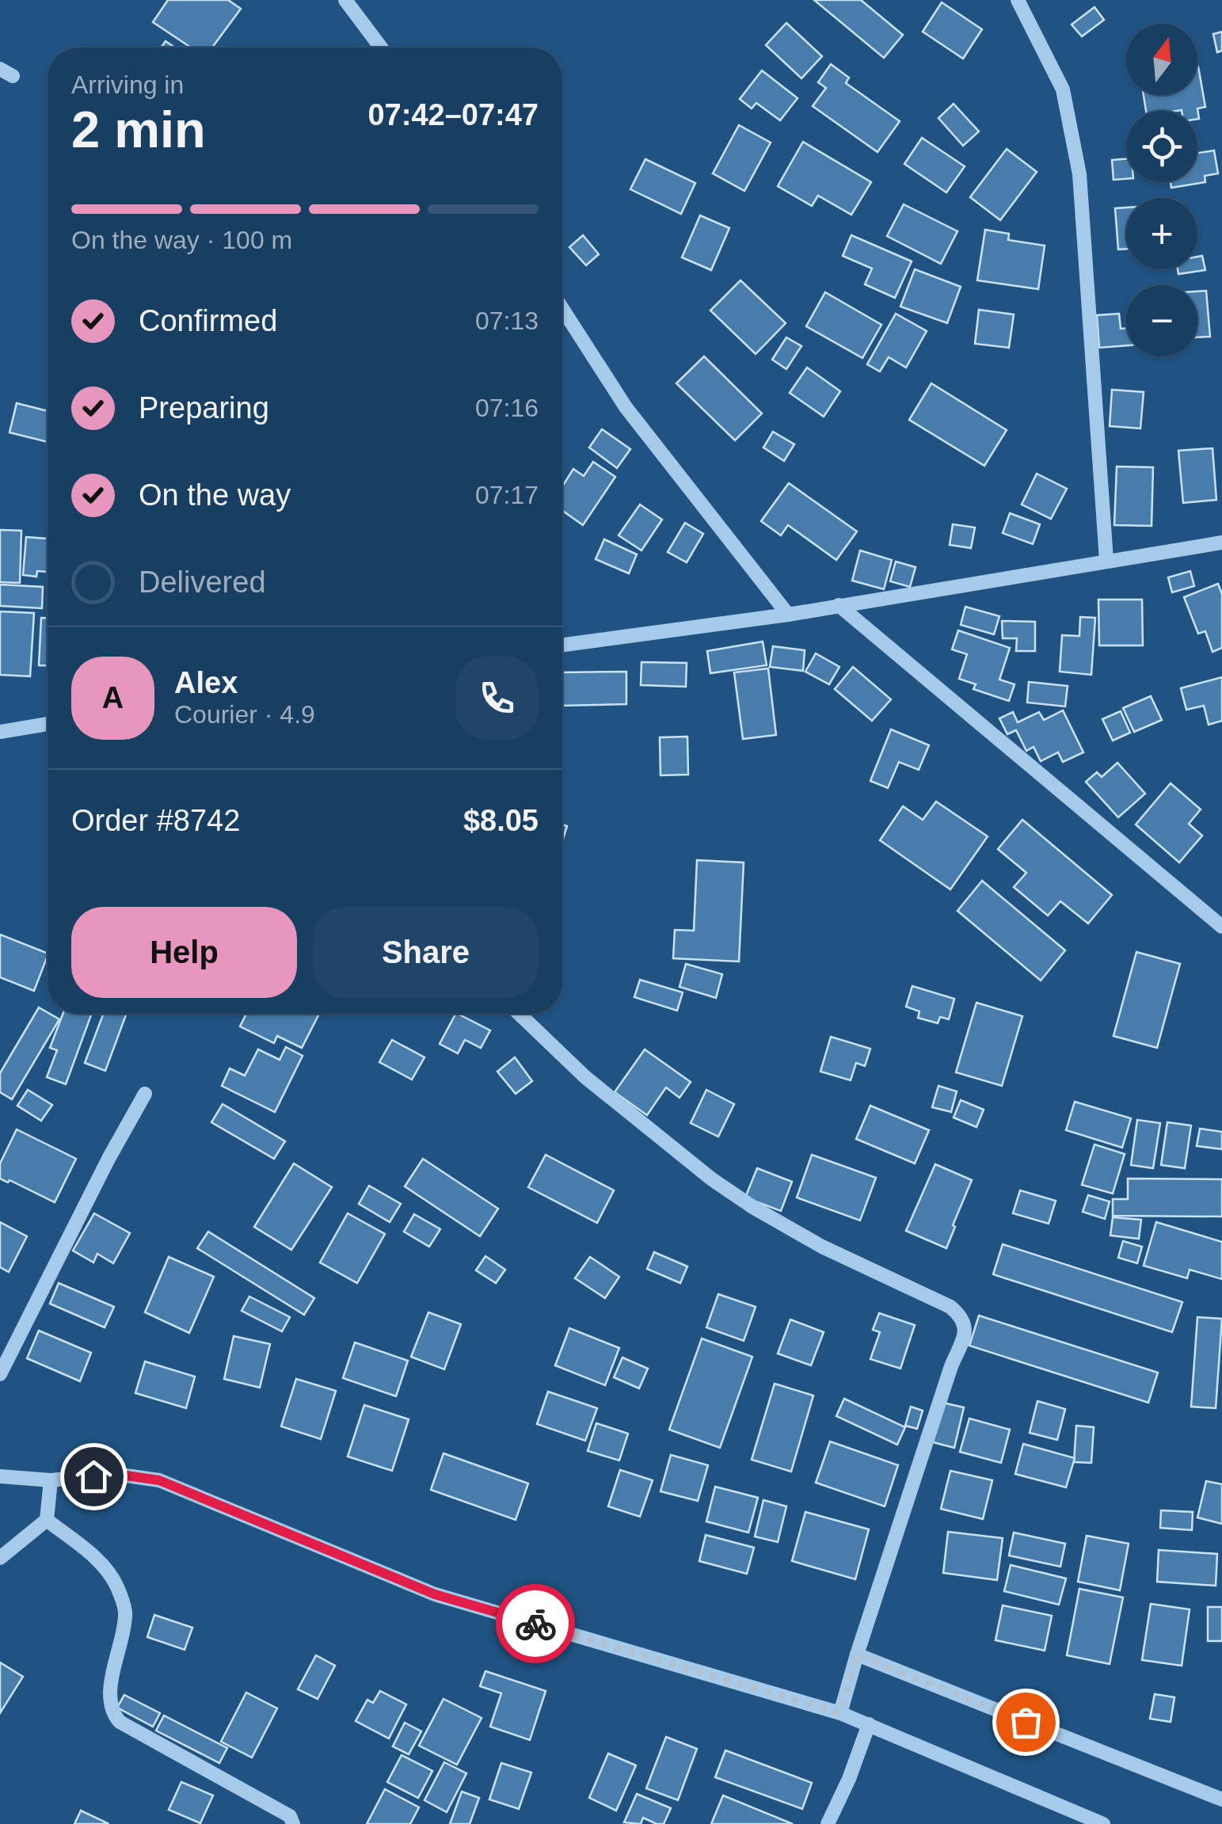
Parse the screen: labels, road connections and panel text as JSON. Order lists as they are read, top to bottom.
{
  "north": "top",
  "page": {
    "map_buttons": ["+", "−"],
    "heading": ["2 min", "Arriving in", "07:42–07:47"],
    "panel": [
      "Alex",
      "Courier · 4.9",
      "Order #8742",
      "$8.05"
    ],
    "bar": "On the way · 100 m",
    "list": [
      ["Confirmed", "07:13"],
      ["Preparing", "07:16"],
      ["On the way", "07:17"],
      "Delivered"
    ],
    "round": "A",
    "buttons": ["Help", "Share"]
  }
}
